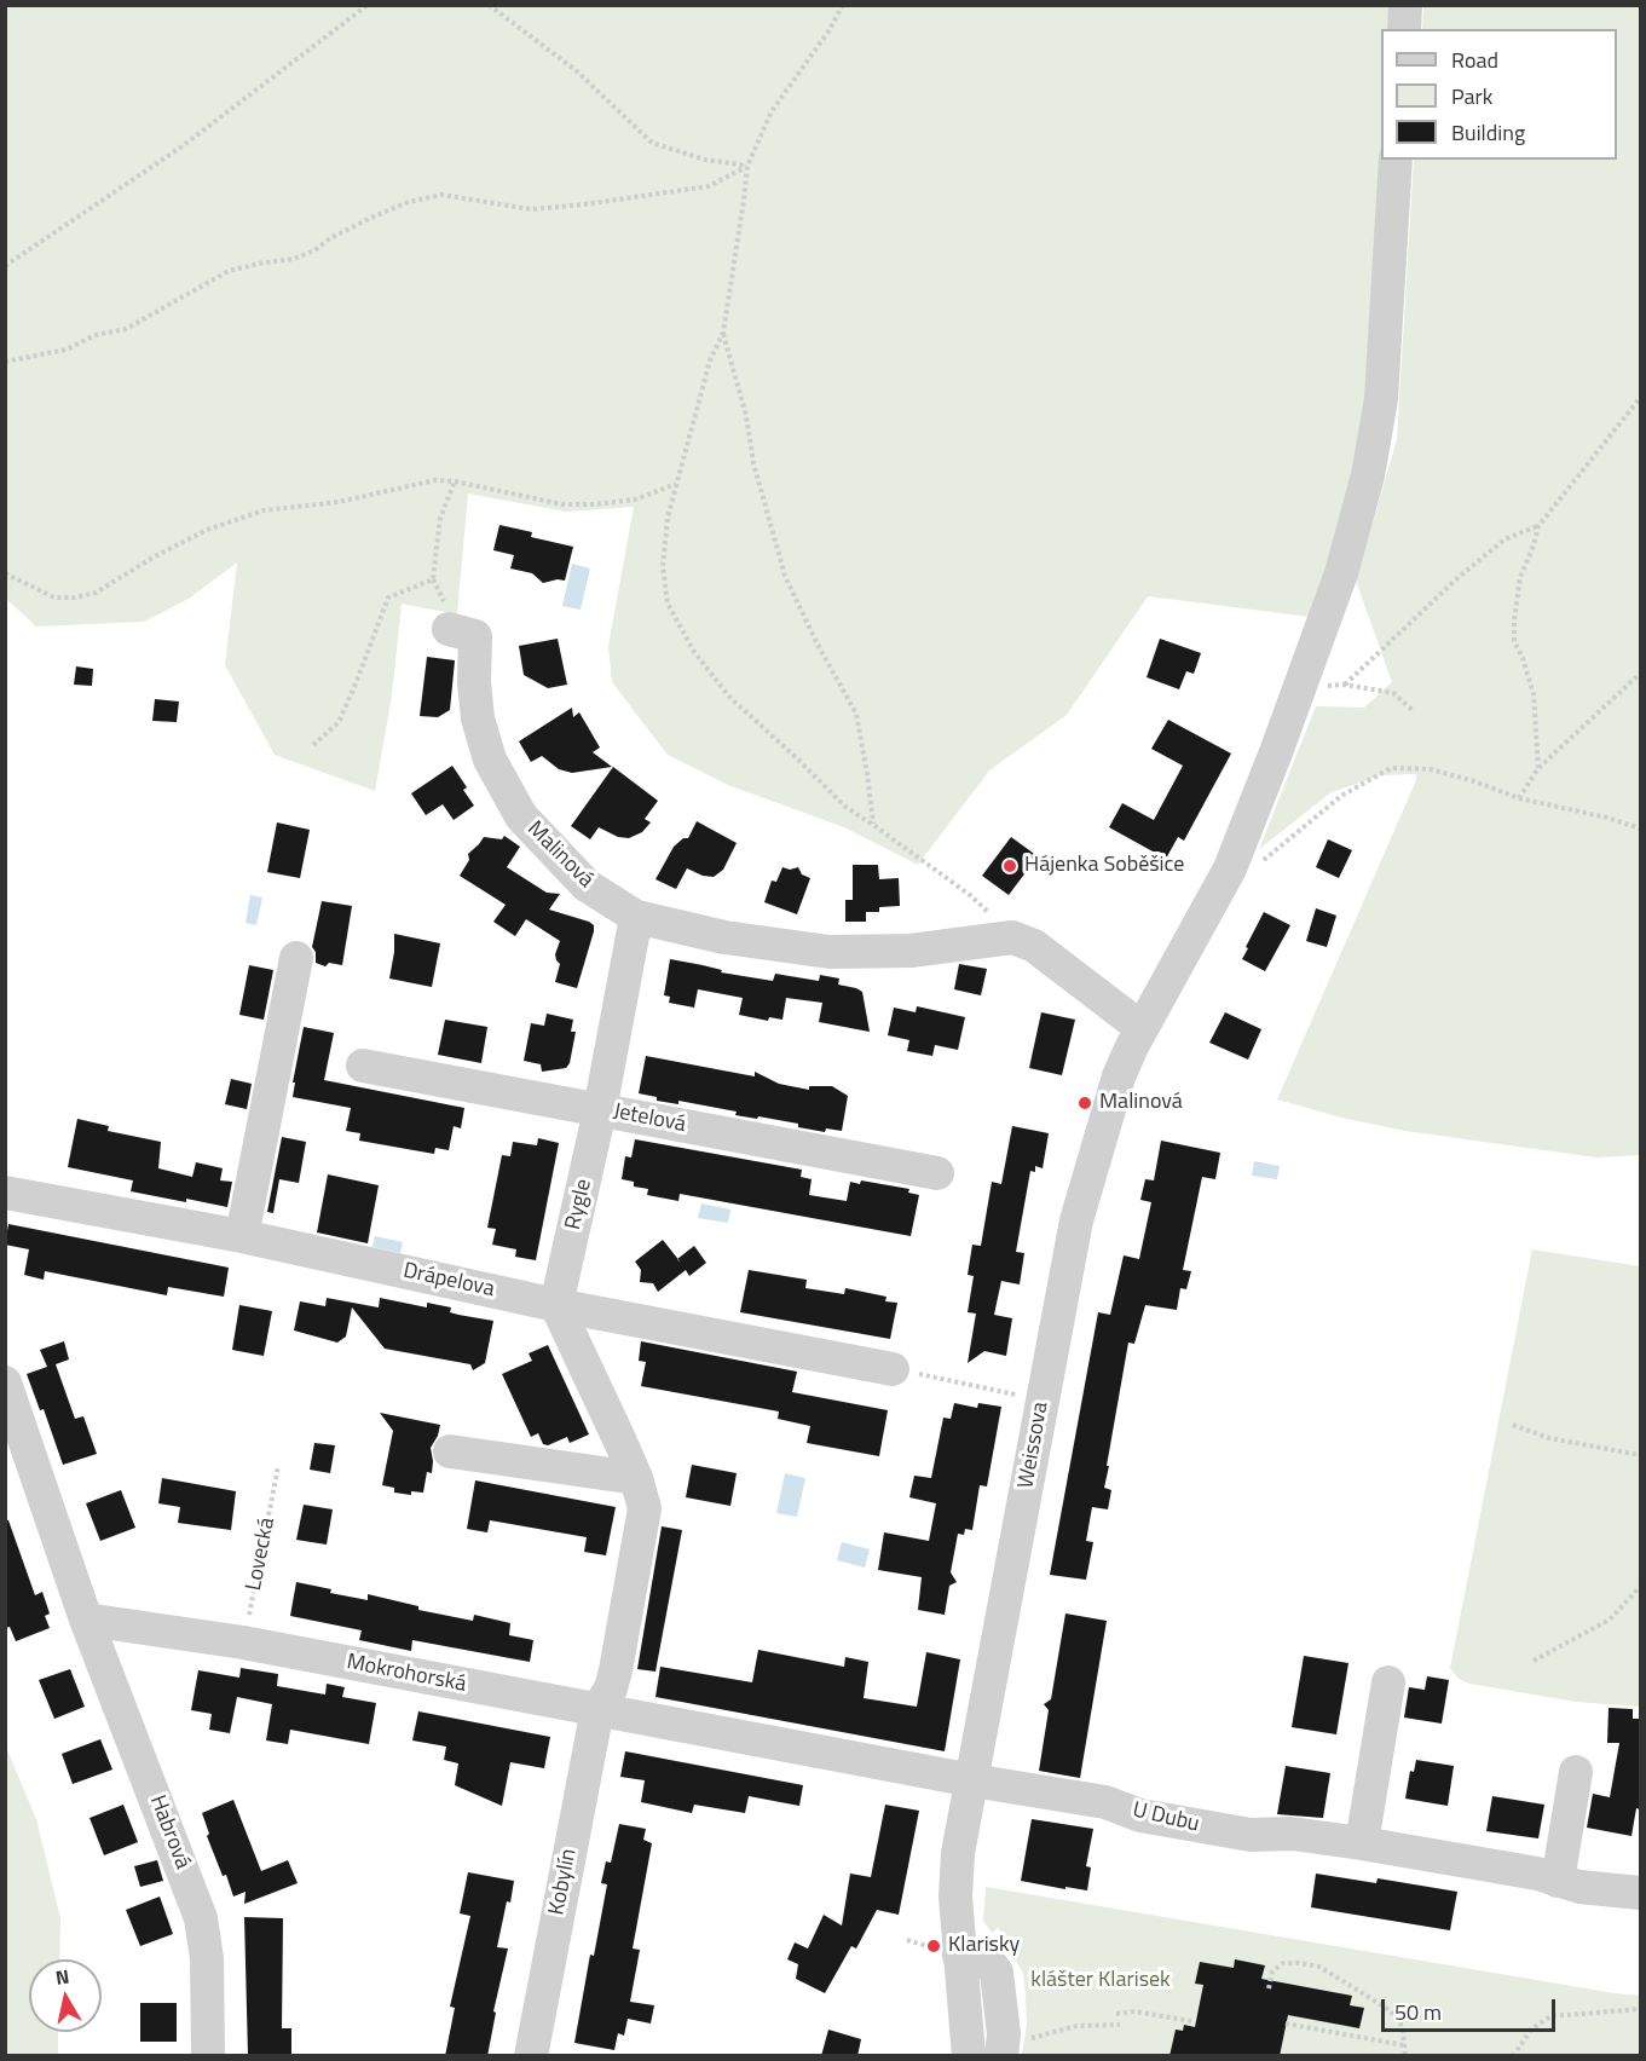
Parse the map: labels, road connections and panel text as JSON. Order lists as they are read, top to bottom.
{
  "streets": {
    "street": [
      "Malinová",
      "Jetelová",
      "Rygle",
      "Drápelova",
      "Weissova",
      "Mokrohorská",
      "U Dubu",
      "Habrová",
      "Kobylín"
    ],
    "path": ["Lovecká"]
  },
  "crossings": [
    ["Malinová", "Rygle"],
    ["Jetelová", "Rygle"],
    ["Rygle", "Drápelova"],
    ["Weissova", "Mokrohorská"],
    ["Weissova", "U Dubu"],
    ["Lovecká", "Mokrohorská"],
    ["Mokrohorská", "U Dubu"],
    ["Mokrohorská", "Habrová"],
    ["Mokrohorská", "Kobylín"]
  ],
  "parks": ["klášter Klarisek"],
  "places": ["Hájenka Soběšice", "Malinová", "Klarisky"],
  "legend": ["Road", "Park", "Building"],
  "scale_bar": "50 m",
  "north": "top"
}
